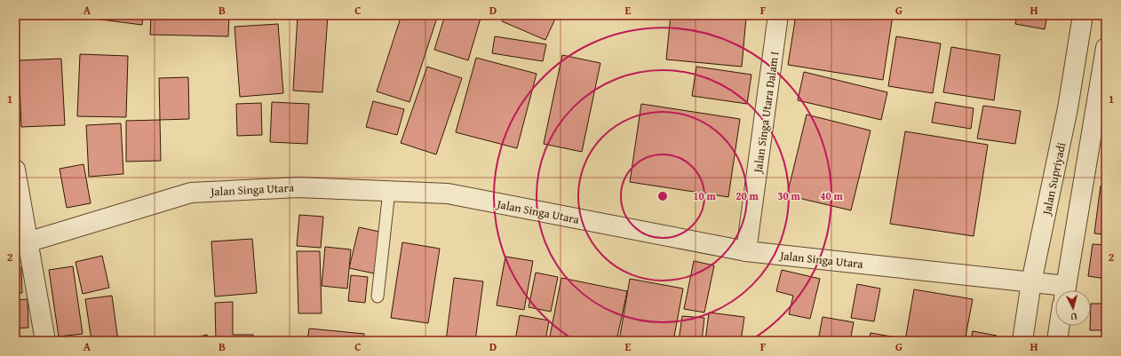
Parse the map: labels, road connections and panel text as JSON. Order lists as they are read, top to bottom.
{
  "streets": {
    "street": ["Jalan Singa Utara Dalam I", "Jalan Supriyadi", "Jalan Singa Utara"]
  },
  "crossings": [
    ["Jalan Singa Utara Dalam I", "Jalan Singa Utara"],
    ["Jalan Supriyadi", "Jalan Singa Utara"]
  ],
  "north": "bottom",
  "grid": {
    "columns": [
      "A",
      "B",
      "C",
      "D",
      "E",
      "F",
      "G",
      "H"
    ],
    "rows": ["1", "2"]
  },
  "rings": [
    "10 m",
    "20 m",
    "30 m",
    "40 m"
  ]
}
